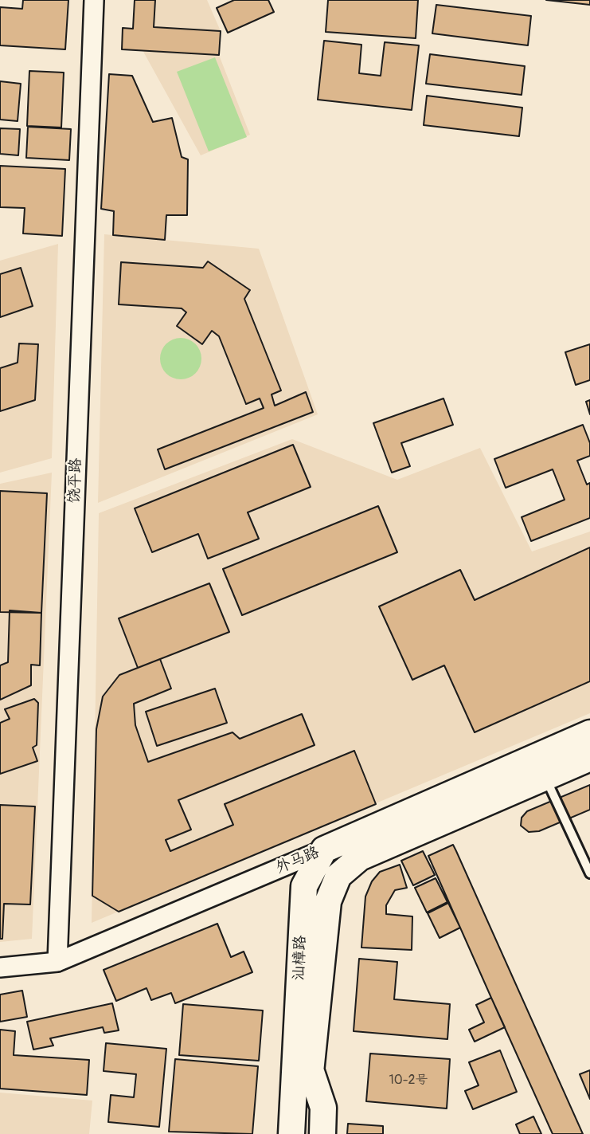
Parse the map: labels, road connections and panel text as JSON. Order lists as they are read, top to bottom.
{
  "streets": {
    "street": ["饶平路", "外马路", "汕樟路"]
  },
  "crossings": [
    ["饶平路", "外马路"],
    ["外马路", "汕樟路"]
  ],
  "house_numbers": ["10-2号"]
}
